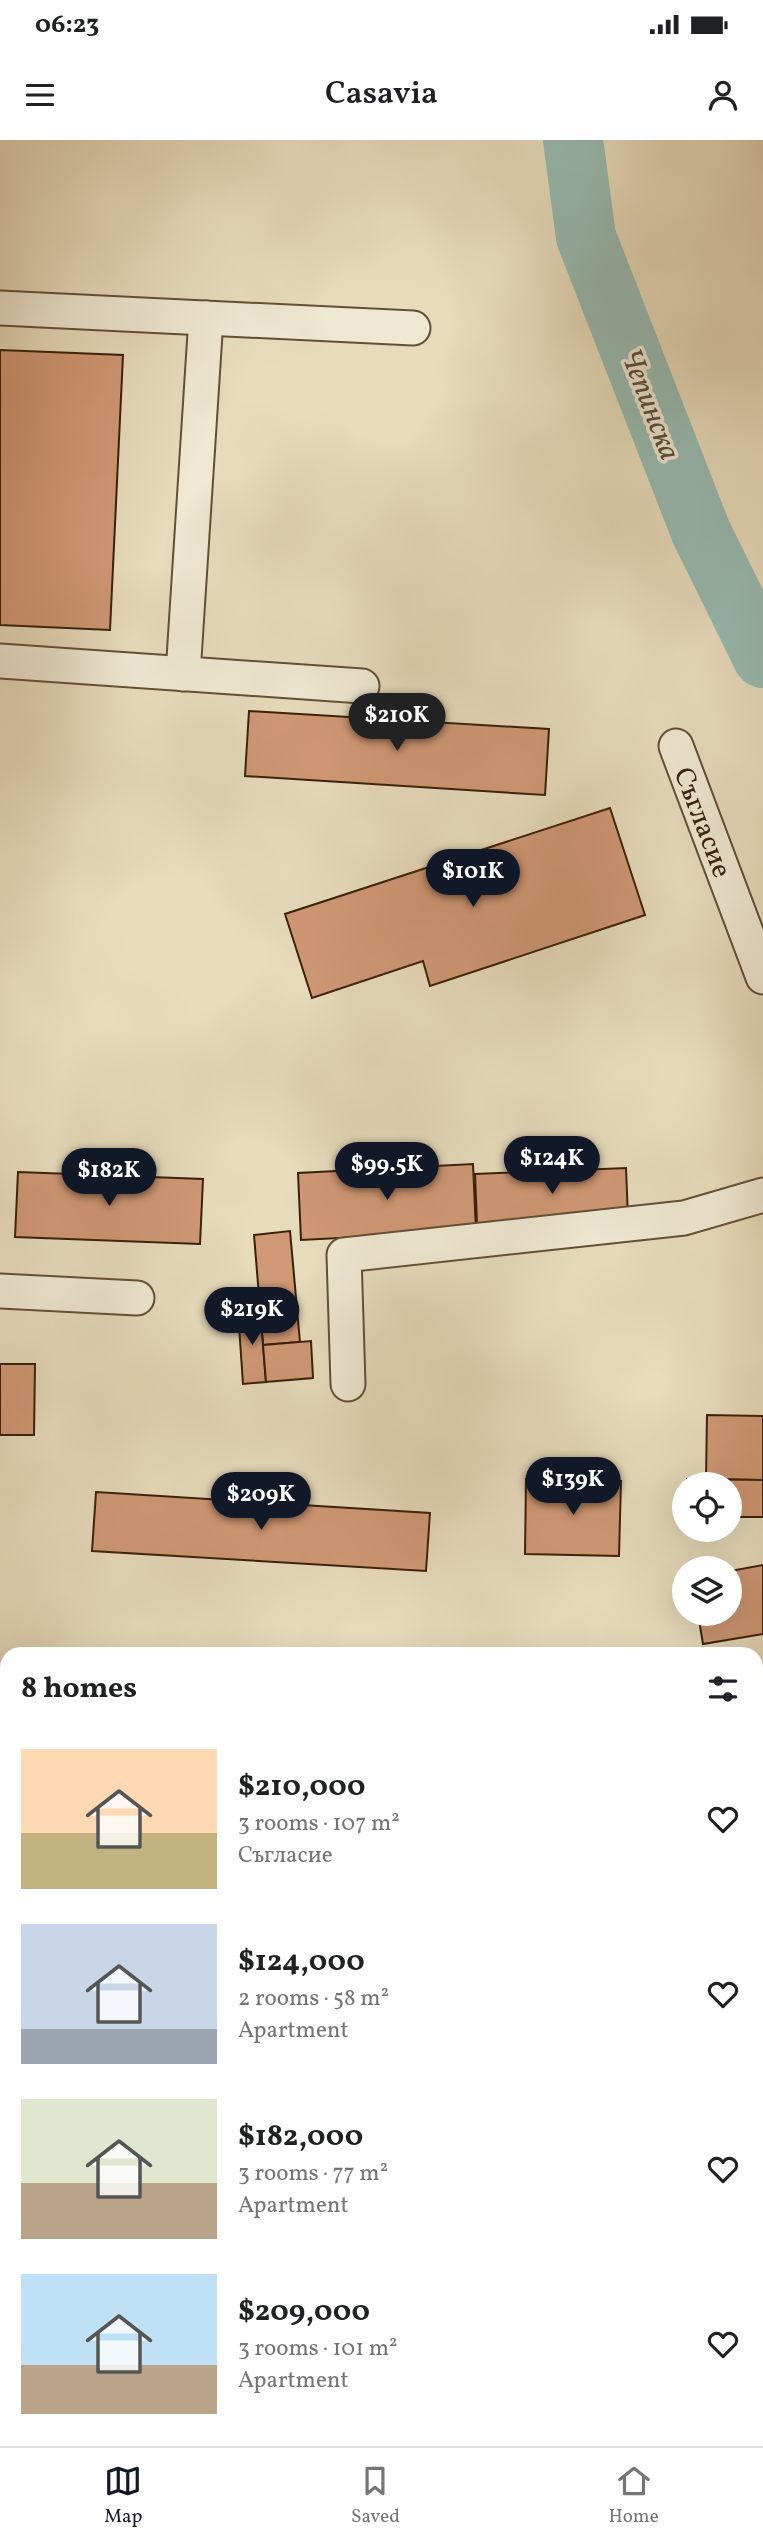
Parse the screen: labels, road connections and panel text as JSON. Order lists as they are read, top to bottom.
{
  "streets": {
    "street": ["Съгласие"]
  },
  "water": ["Чепинска"],
  "page": {
    "status": "06:23",
    "header": "Casavia",
    "price": [
      "$210K",
      "$101K",
      "$124K",
      "$99.5K",
      "$182K",
      "$219K",
      "$139K",
      "$209K"
    ],
    "heading": "8 homes",
    "list": [
      {
        "name": "$210,000",
        "note": "3 rooms · 107 m² · Съгласие"
      },
      {
        "name": "$124,000",
        "note": "2 rooms · 58 m² · Apartment"
      },
      {
        "name": "$182,000",
        "note": "3 rooms · 77 m² · Apartment"
      },
      {
        "name": "$209,000",
        "note": "3 rooms · 101 m² · Apartment"
      }
    ],
    "tabs": ["Map", "Saved", "Home"]
  }
}
